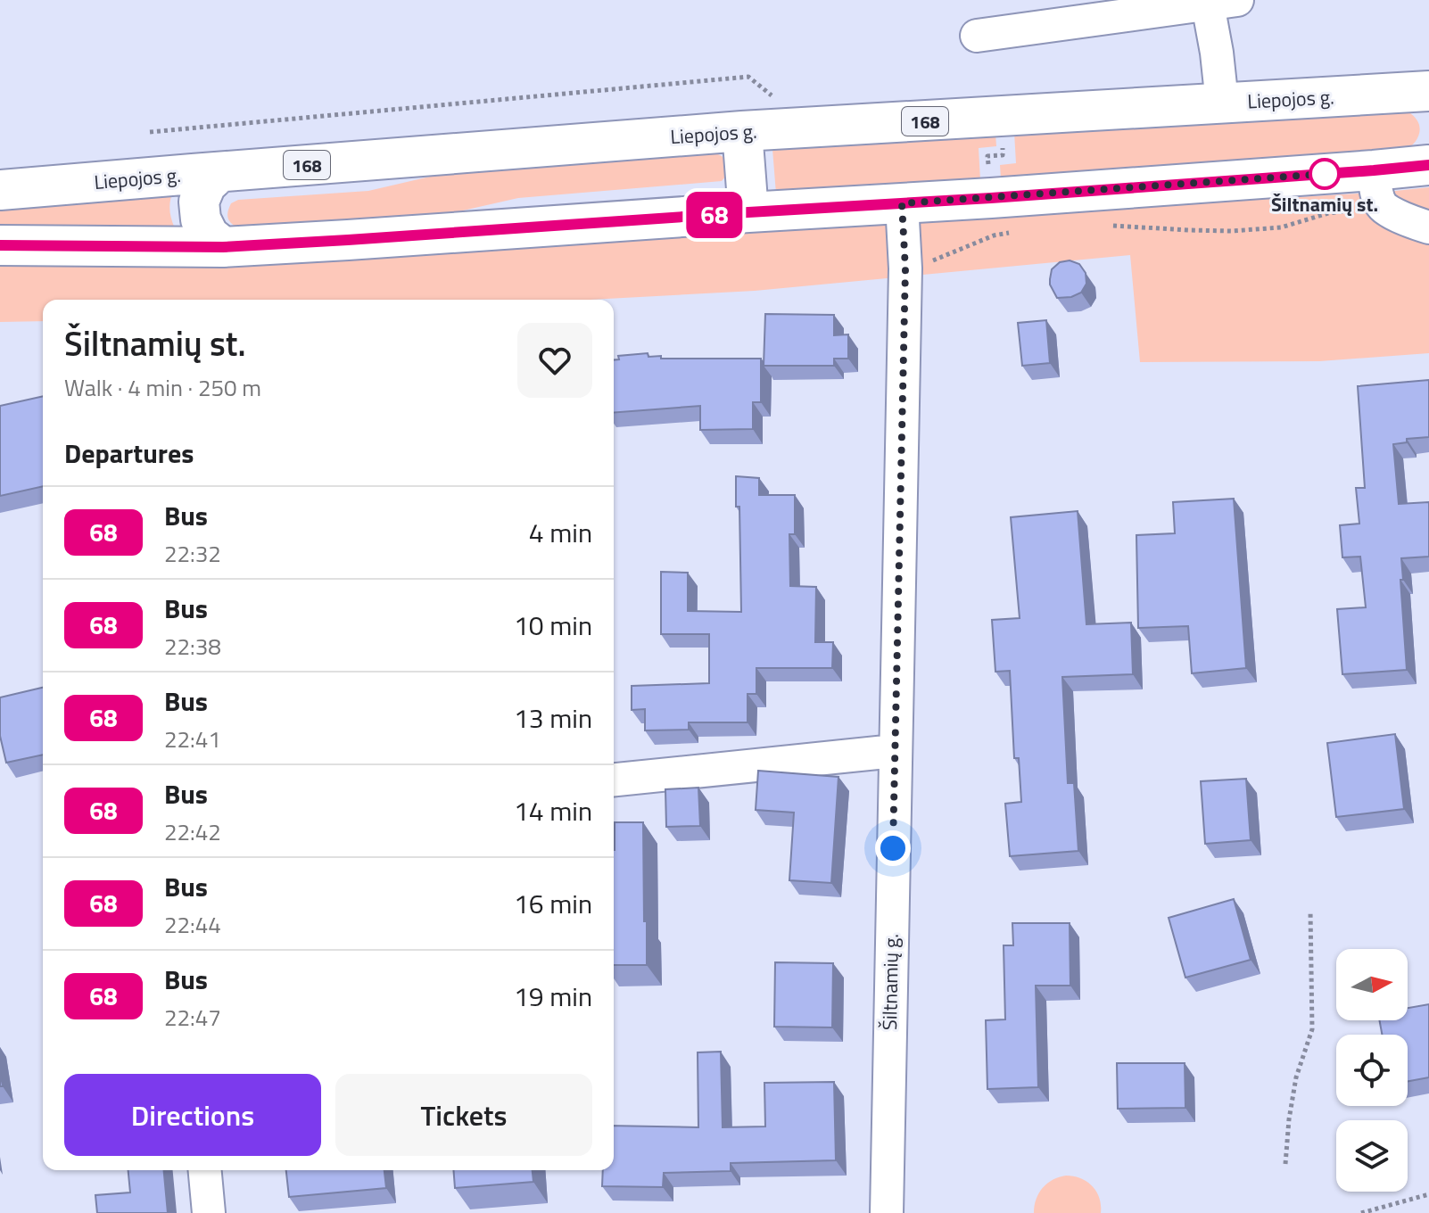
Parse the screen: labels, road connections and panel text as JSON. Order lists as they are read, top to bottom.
{
  "streets": {
    "main road": ["Liepojos g.", "168"],
    "street": ["Šiltnamių g."]
  },
  "places": ["Šiltnamių st."],
  "lines": ["bus line 68"],
  "north": "right",
  "page": {
    "on_map": "68",
    "heading": [
      ["Šiltnamių st.", "Walk · 4 min · 250 m"],
      "Departures"
    ],
    "list": [
      {
        "mark": "68",
        "name": "Bus",
        "note": "22:32",
        "value": "4 min"
      },
      {
        "mark": "68",
        "name": "Bus",
        "note": "22:38",
        "value": "10 min"
      },
      {
        "mark": "68",
        "name": "Bus",
        "note": "22:41",
        "value": "13 min"
      },
      {
        "mark": "68",
        "name": "Bus",
        "note": "22:42",
        "value": "14 min"
      },
      {
        "mark": "68",
        "name": "Bus",
        "note": "22:44",
        "value": "16 min"
      },
      {
        "mark": "68",
        "name": "Bus",
        "note": "22:47",
        "value": "19 min"
      }
    ],
    "buttons": ["Directions", "Tickets"]
  }
}
